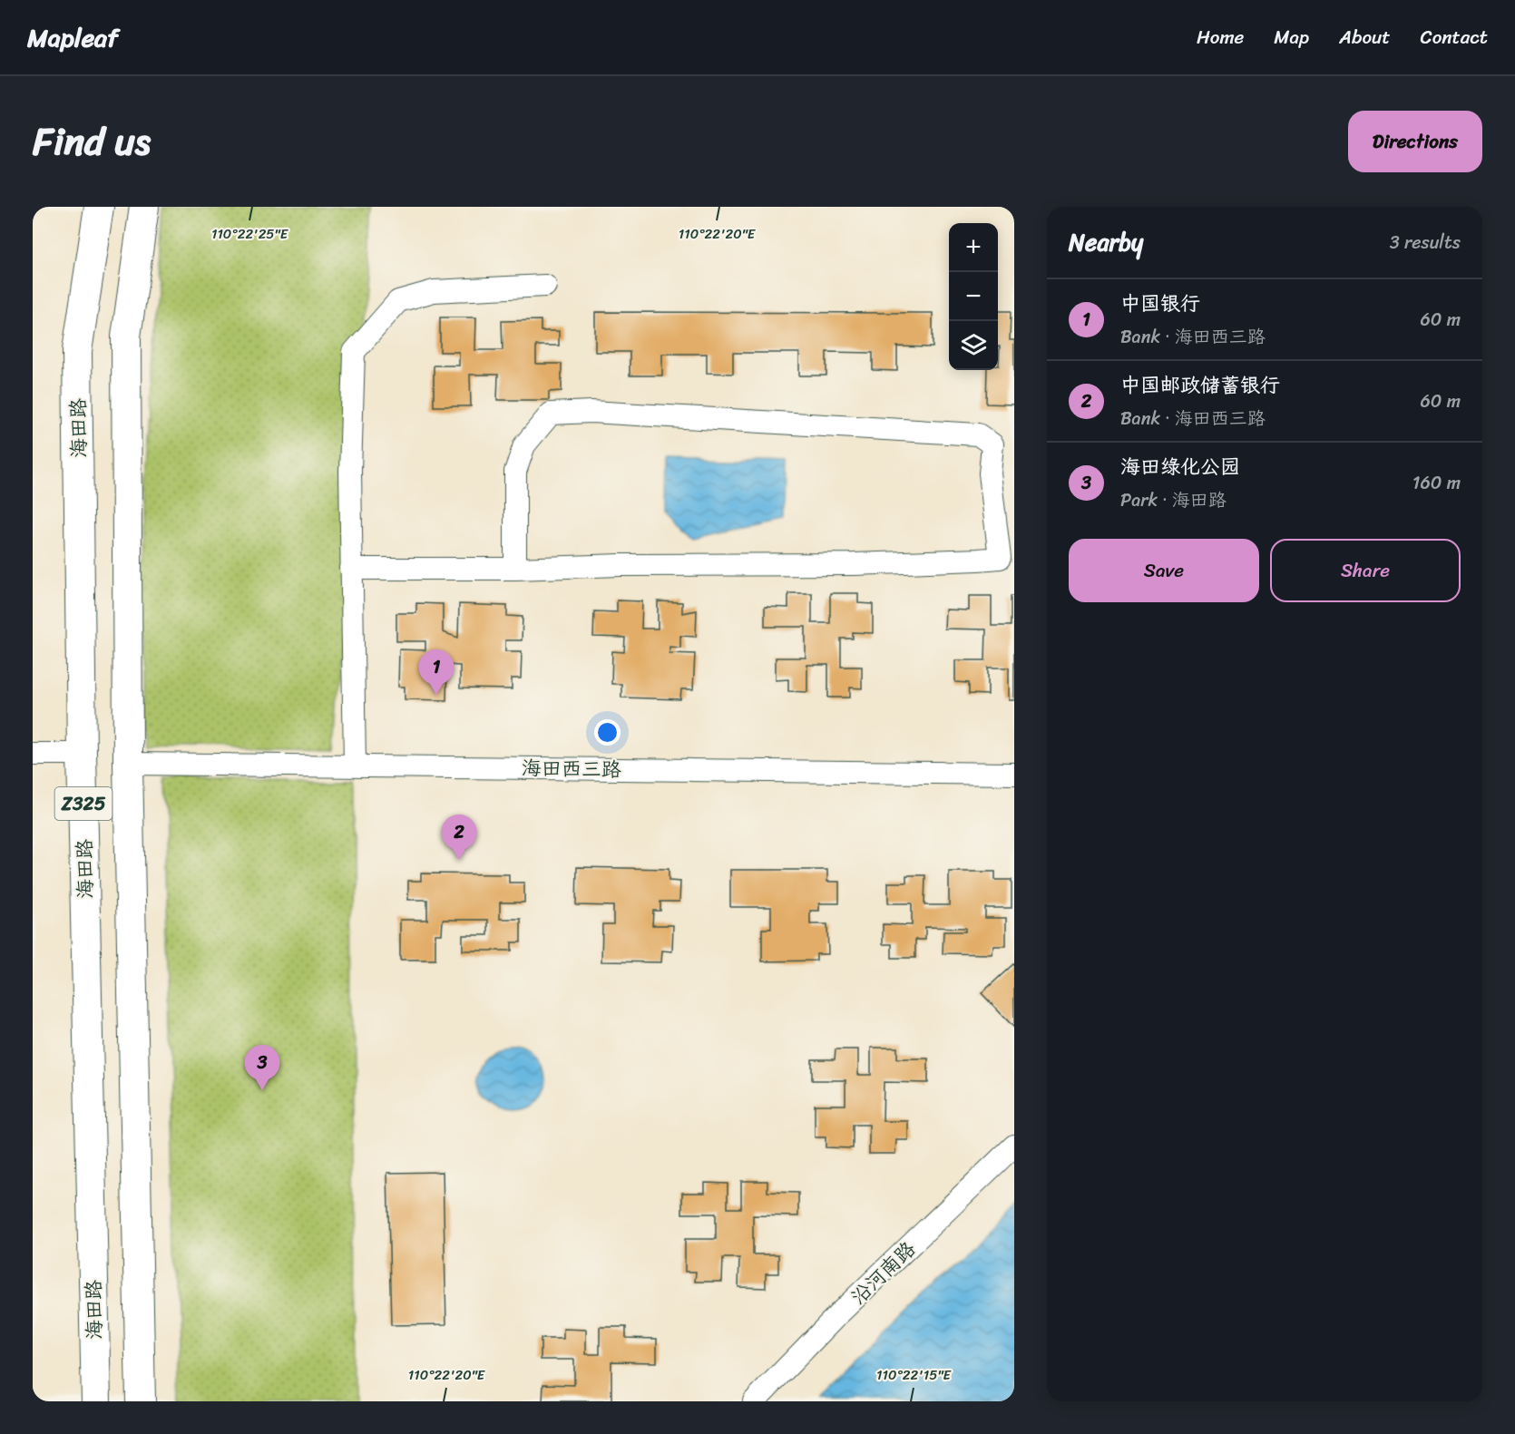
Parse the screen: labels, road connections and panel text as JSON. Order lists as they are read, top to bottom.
{
  "streets": {
    "main road": ["海田路", "Z325"],
    "street": ["海田西三路", "沿河南路"]
  },
  "crossings": [
    ["海田西三路", "Z325"]
  ],
  "page": {
    "header": "Mapleaf",
    "nav": [
      "Home",
      "Map",
      "About",
      "Contact"
    ],
    "title": "Find us",
    "buttons": [
      "Directions",
      ["Save", "Share"]
    ],
    "heading": ["Nearby", "3 results"],
    "map_buttons": ["+", "−"],
    "list": [
      {
        "mark": "1",
        "name": "中国银行",
        "note": "Bank · 海田西三路",
        "value": "60 m"
      },
      {
        "mark": "2",
        "name": "中国邮政储蓄银行",
        "note": "Bank · 海田西三路",
        "value": "60 m"
      },
      {
        "mark": "3",
        "name": "海田绿化公园",
        "note": "Park · 海田路",
        "value": "160 m"
      }
    ],
    "pins": ["1", "2", "3"]
  },
  "coordinates": ["110°22'25\"E", "110°22'20\"E", "110°22'15\"E"]
}
